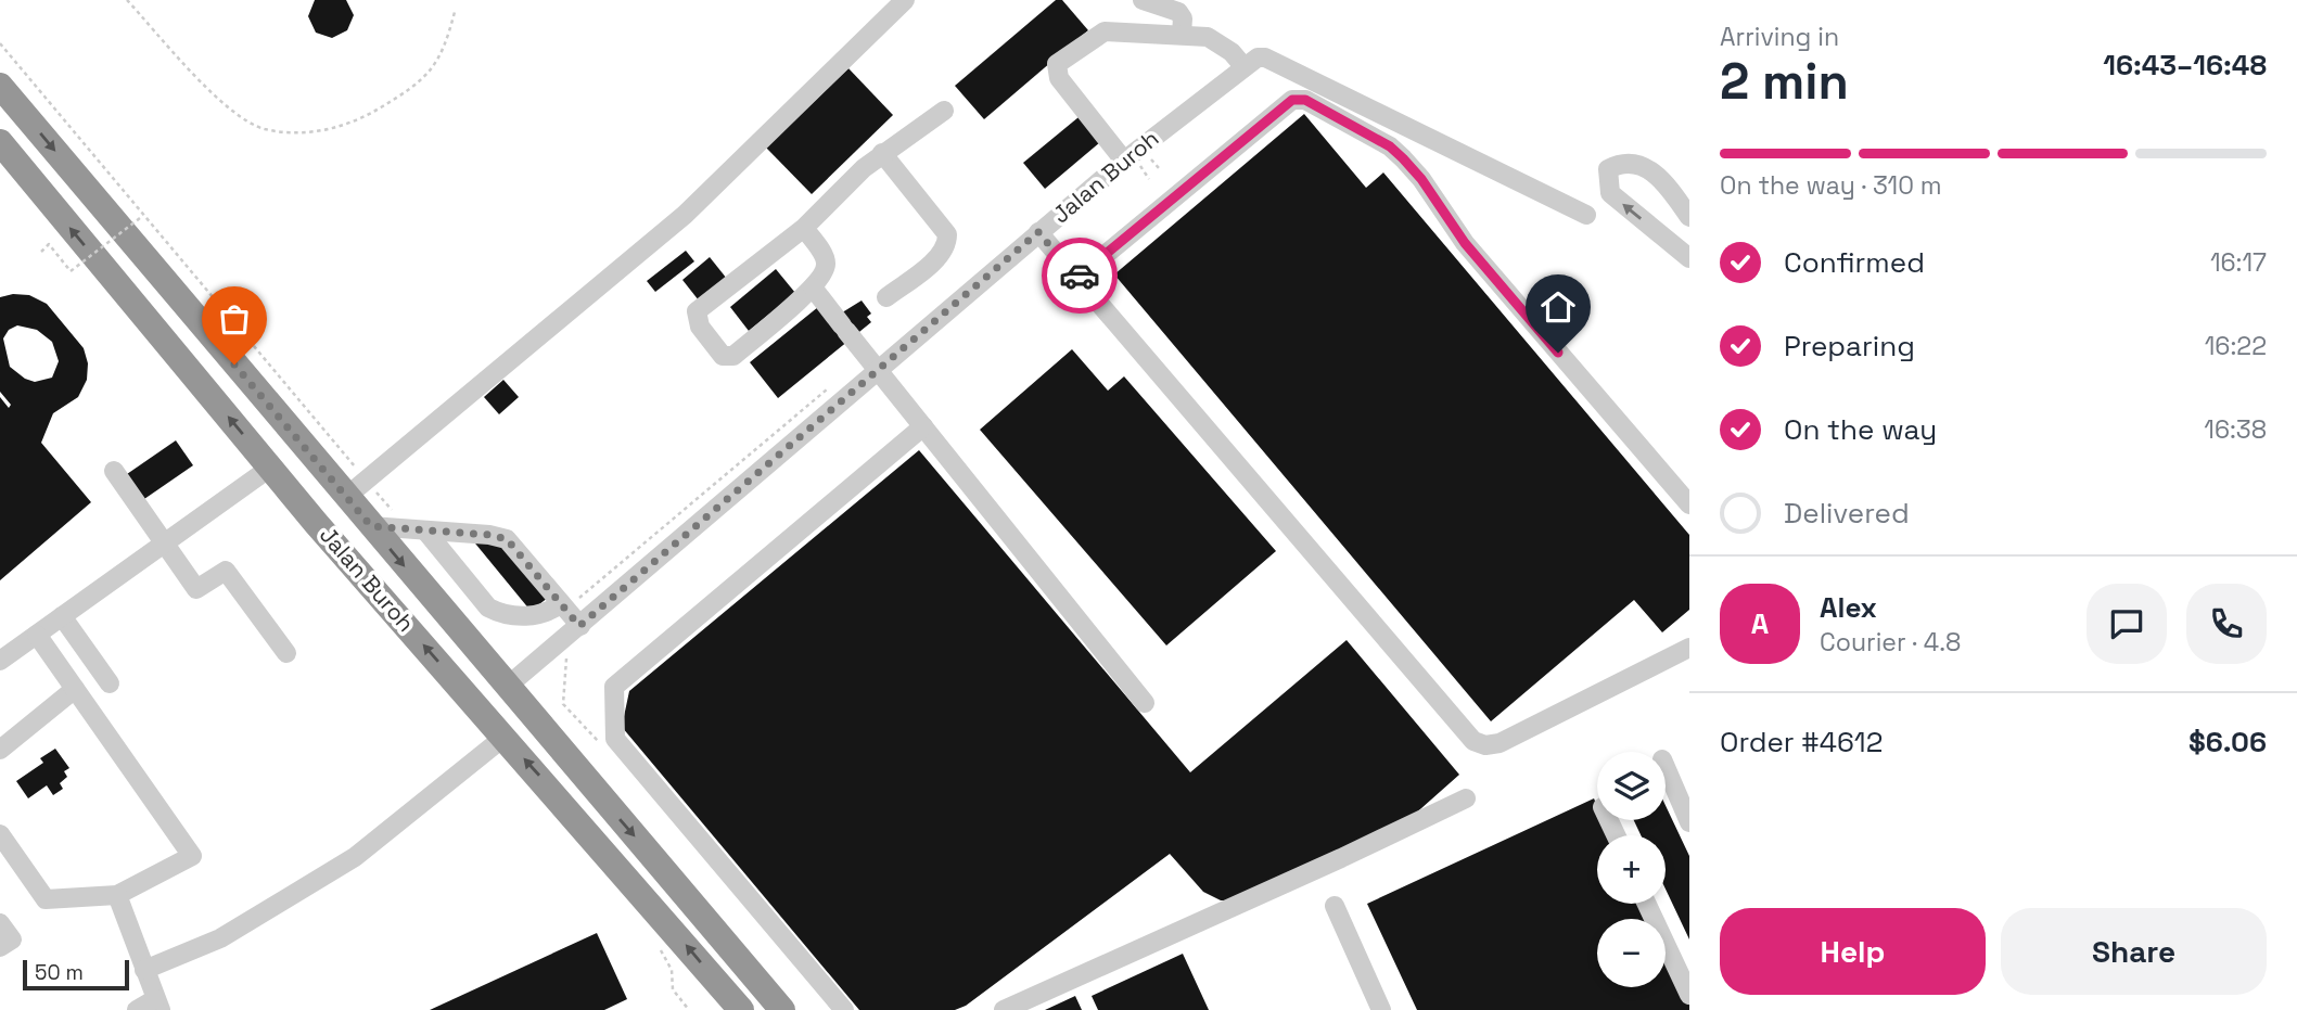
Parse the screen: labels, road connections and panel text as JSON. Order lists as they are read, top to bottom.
{
  "streets": {
    "highway": ["Jalan Buroh"]
  },
  "scale_bar": "50 m",
  "page": {
    "heading": ["2 min", "Arriving in", "16:43–16:48"],
    "panel": [
      "Alex",
      "Courier · 4.8",
      "Order #4612",
      "$6.06"
    ],
    "bar": "On the way · 310 m",
    "list": [
      ["Confirmed", "16:17"],
      ["Preparing", "16:22"],
      ["On the way", "16:38"],
      "Delivered"
    ],
    "round": "A",
    "map_buttons": ["+", "−"],
    "buttons": ["Help", "Share"],
    "scale": "50 m"
  }
}
